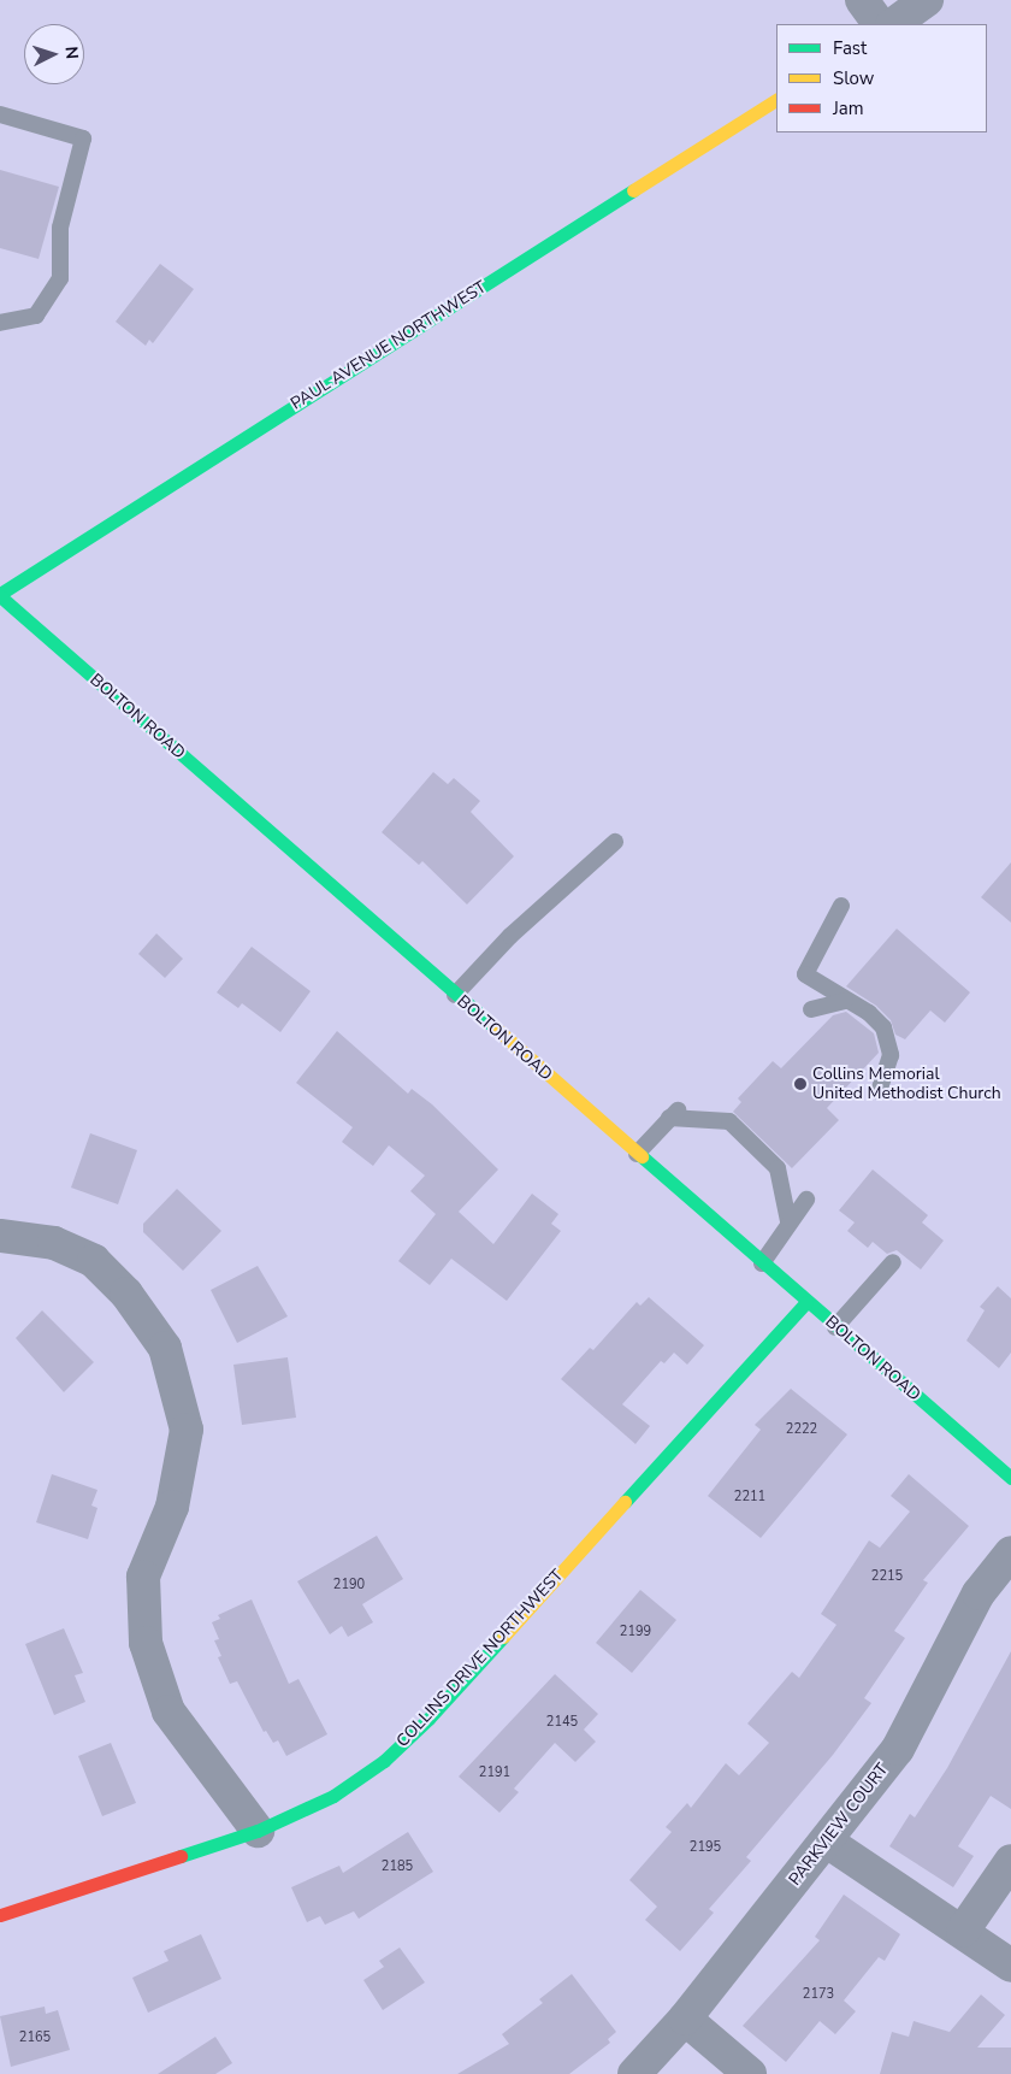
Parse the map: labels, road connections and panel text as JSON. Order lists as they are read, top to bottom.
{
  "streets": {
    "street": [
      "PAUL AVENUE NORTHWEST",
      "BOLTON ROAD",
      "COLLINS DRIVE NORTHWEST",
      "PARKVIEW COURT"
    ]
  },
  "crossings": [
    ["PAUL AVENUE NORTHWEST", "BOLTON ROAD"],
    ["BOLTON ROAD", "COLLINS DRIVE NORTHWEST"]
  ],
  "places": ["Collins Memorial United Methodist Church"],
  "house_numbers": [
    "2222",
    "2211",
    "2215",
    "2190",
    "2199",
    "2145",
    "2191",
    "2195",
    "2185",
    "2173",
    "2165"
  ],
  "legend": ["Fast", "Slow", "Jam"],
  "north": "right"
}
